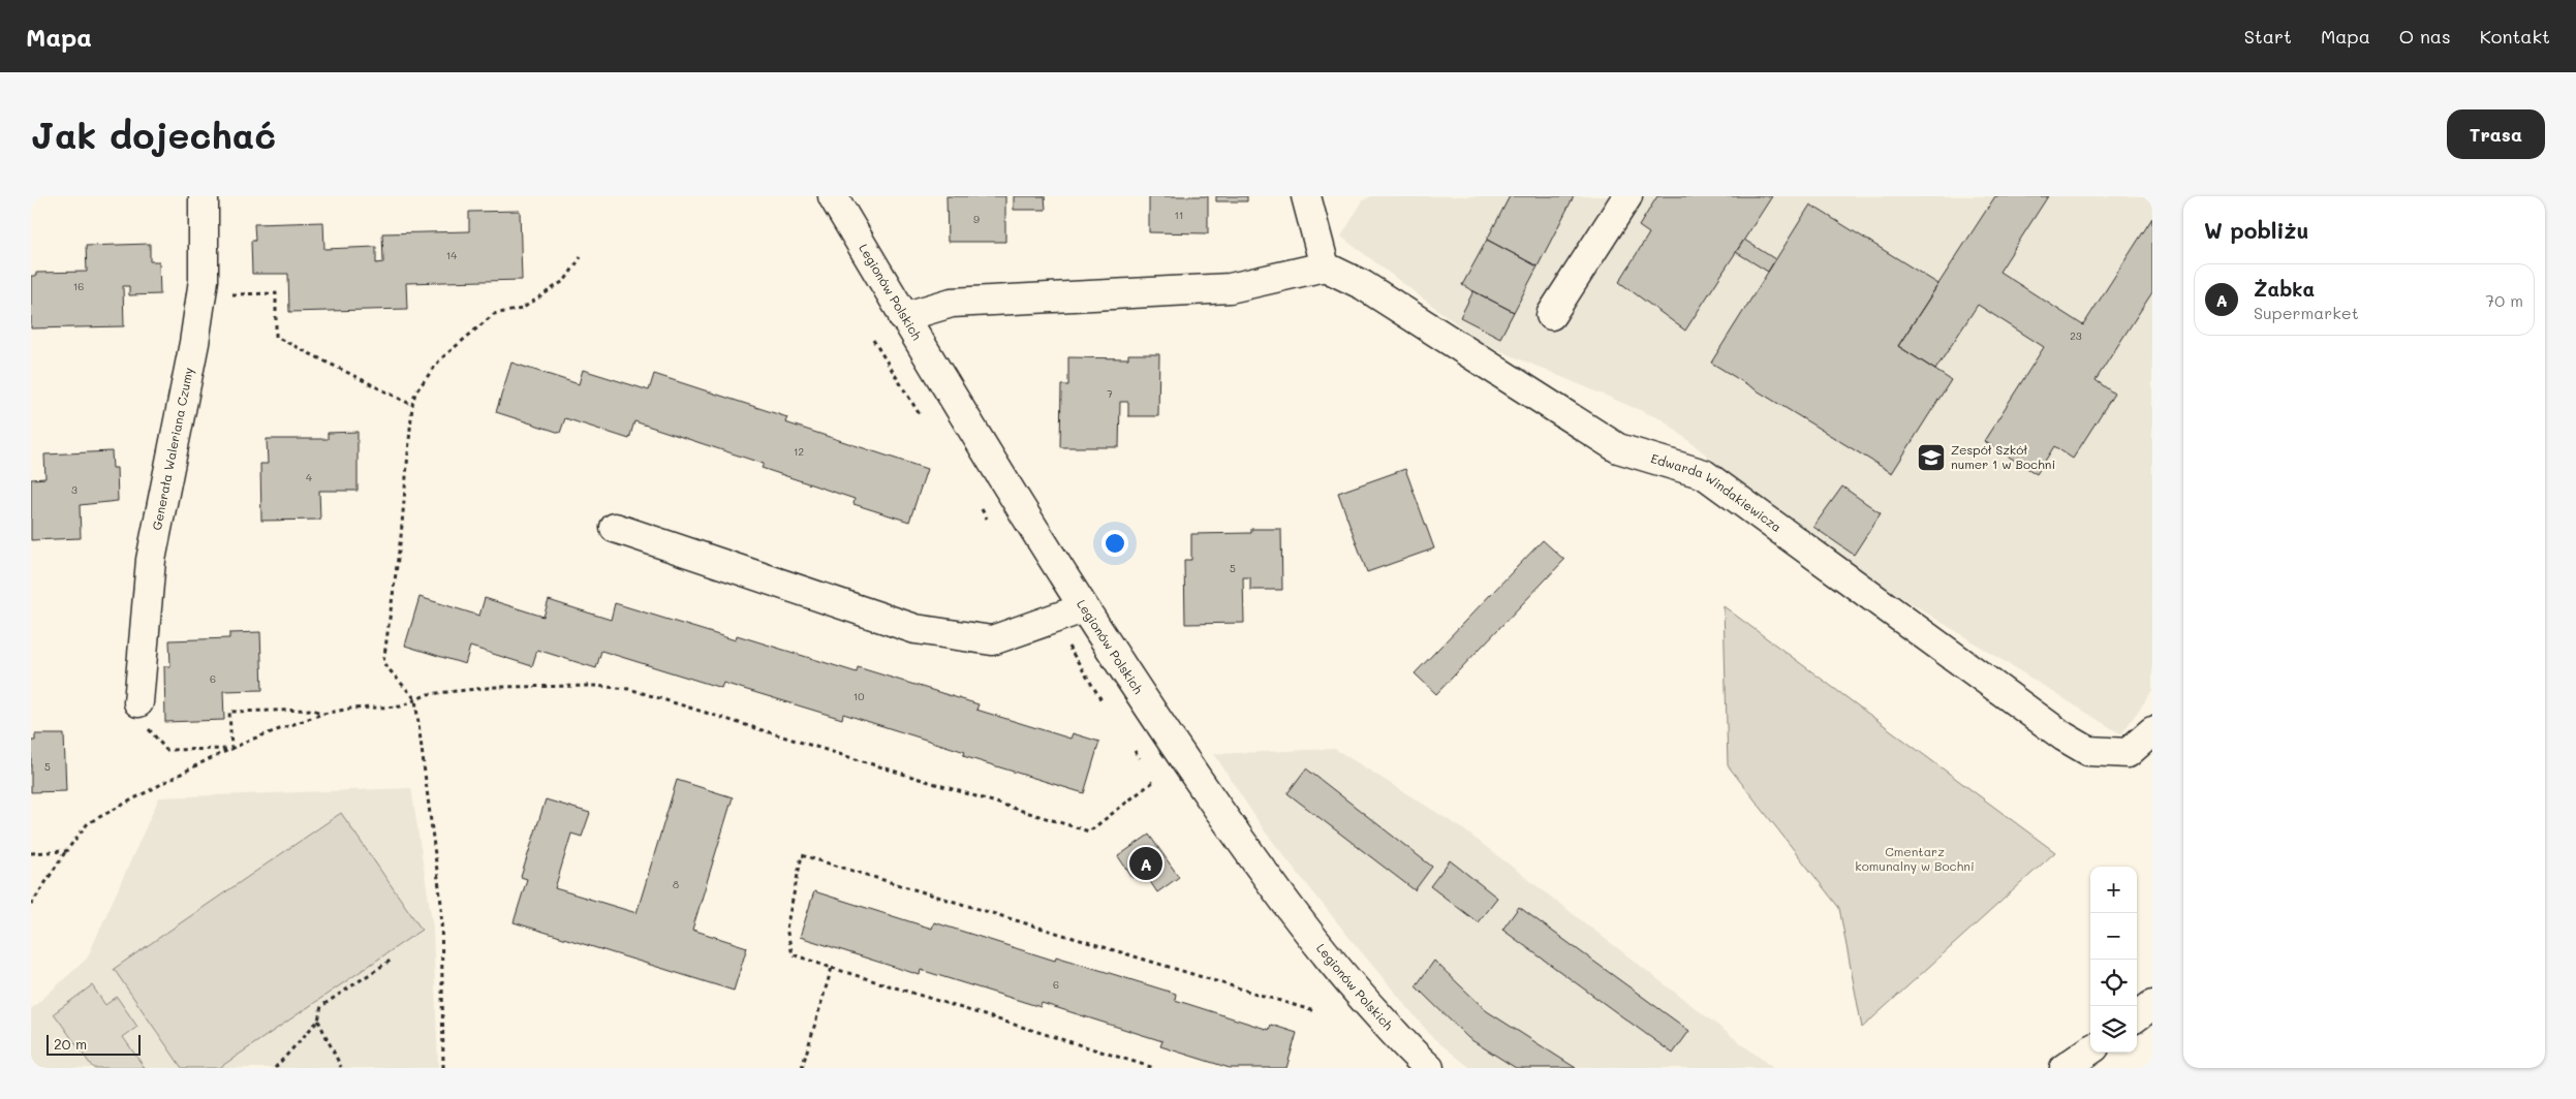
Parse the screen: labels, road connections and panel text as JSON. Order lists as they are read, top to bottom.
{
  "streets": {
    "street": ["Legionów Polskich", "Generała Waleriana Czumy", "Edwarda Windakiewicza"]
  },
  "parks": ["Cmentarz komunalny w Bochni"],
  "places": {
    "school or university": ["Zespół Szkół numer 1 w Bochni"]
  },
  "house_numbers": [
    "11",
    "9",
    "14",
    "16",
    "23",
    "7",
    "12",
    "4",
    "3",
    "5",
    "6",
    "10",
    "5",
    "8",
    "6"
  ],
  "scale_bar": "20 m",
  "page": {
    "header": "Mapa",
    "nav": [
      "Start",
      "Mapa",
      "O nas",
      "Kontakt"
    ],
    "buttons": "Trasa",
    "title": "Jak dojechać",
    "heading": "W pobliżu",
    "list": [
      {
        "mark": "A",
        "name": "Żabka",
        "note": "Supermarket",
        "value": "70 m"
      }
    ],
    "pins": "A",
    "map_buttons": ["+", "−"],
    "scale": "20 m"
  }
}
